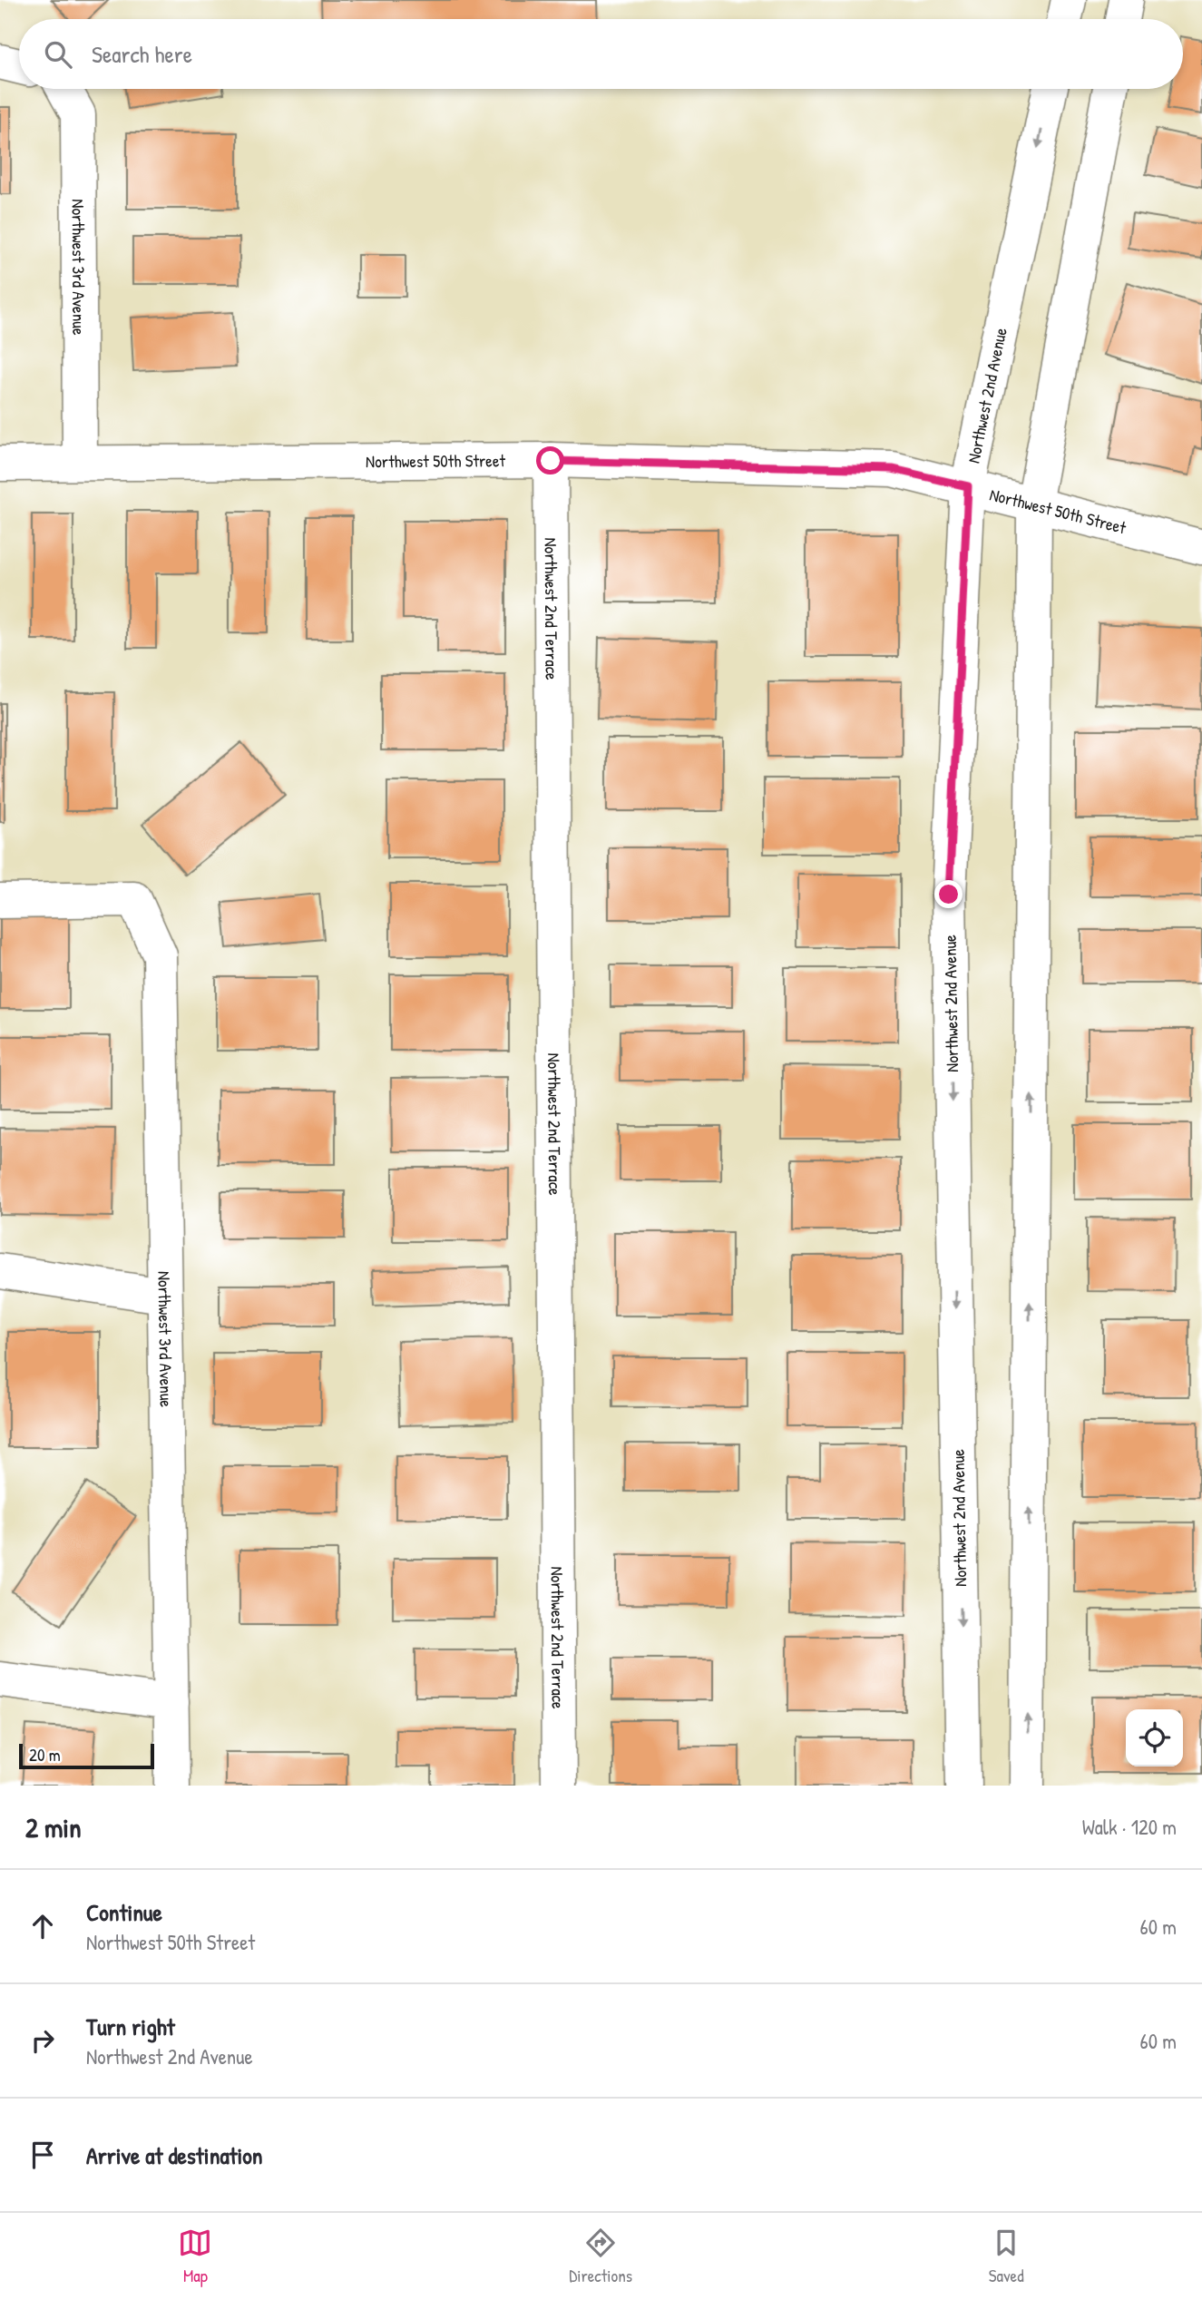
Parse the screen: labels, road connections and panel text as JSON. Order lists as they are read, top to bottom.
{
  "streets": {
    "street": [
      "Northwest 3rd Avenue",
      "Northwest 2nd Avenue",
      "Northwest 50th Street",
      "Northwest 2nd Terrace"
    ]
  },
  "crossings": [
    ["Northwest 3rd Avenue", "Northwest 50th Street"],
    ["Northwest 2nd Avenue", "Northwest 50th Street"],
    ["Northwest 50th Street", "Northwest 2nd Terrace"]
  ],
  "scale_bar": "20 m",
  "page": {
    "search": "Search here",
    "scale": "20 m",
    "heading": ["2 min", "Walk · 120 m"],
    "list": [
      ["Continue", "Northwest 50th Street", "60 m"],
      ["Turn right", "Northwest 2nd Avenue", "60 m"],
      "Arrive at destination"
    ],
    "nav": ["Map", "Directions", "Saved"]
  }
}
